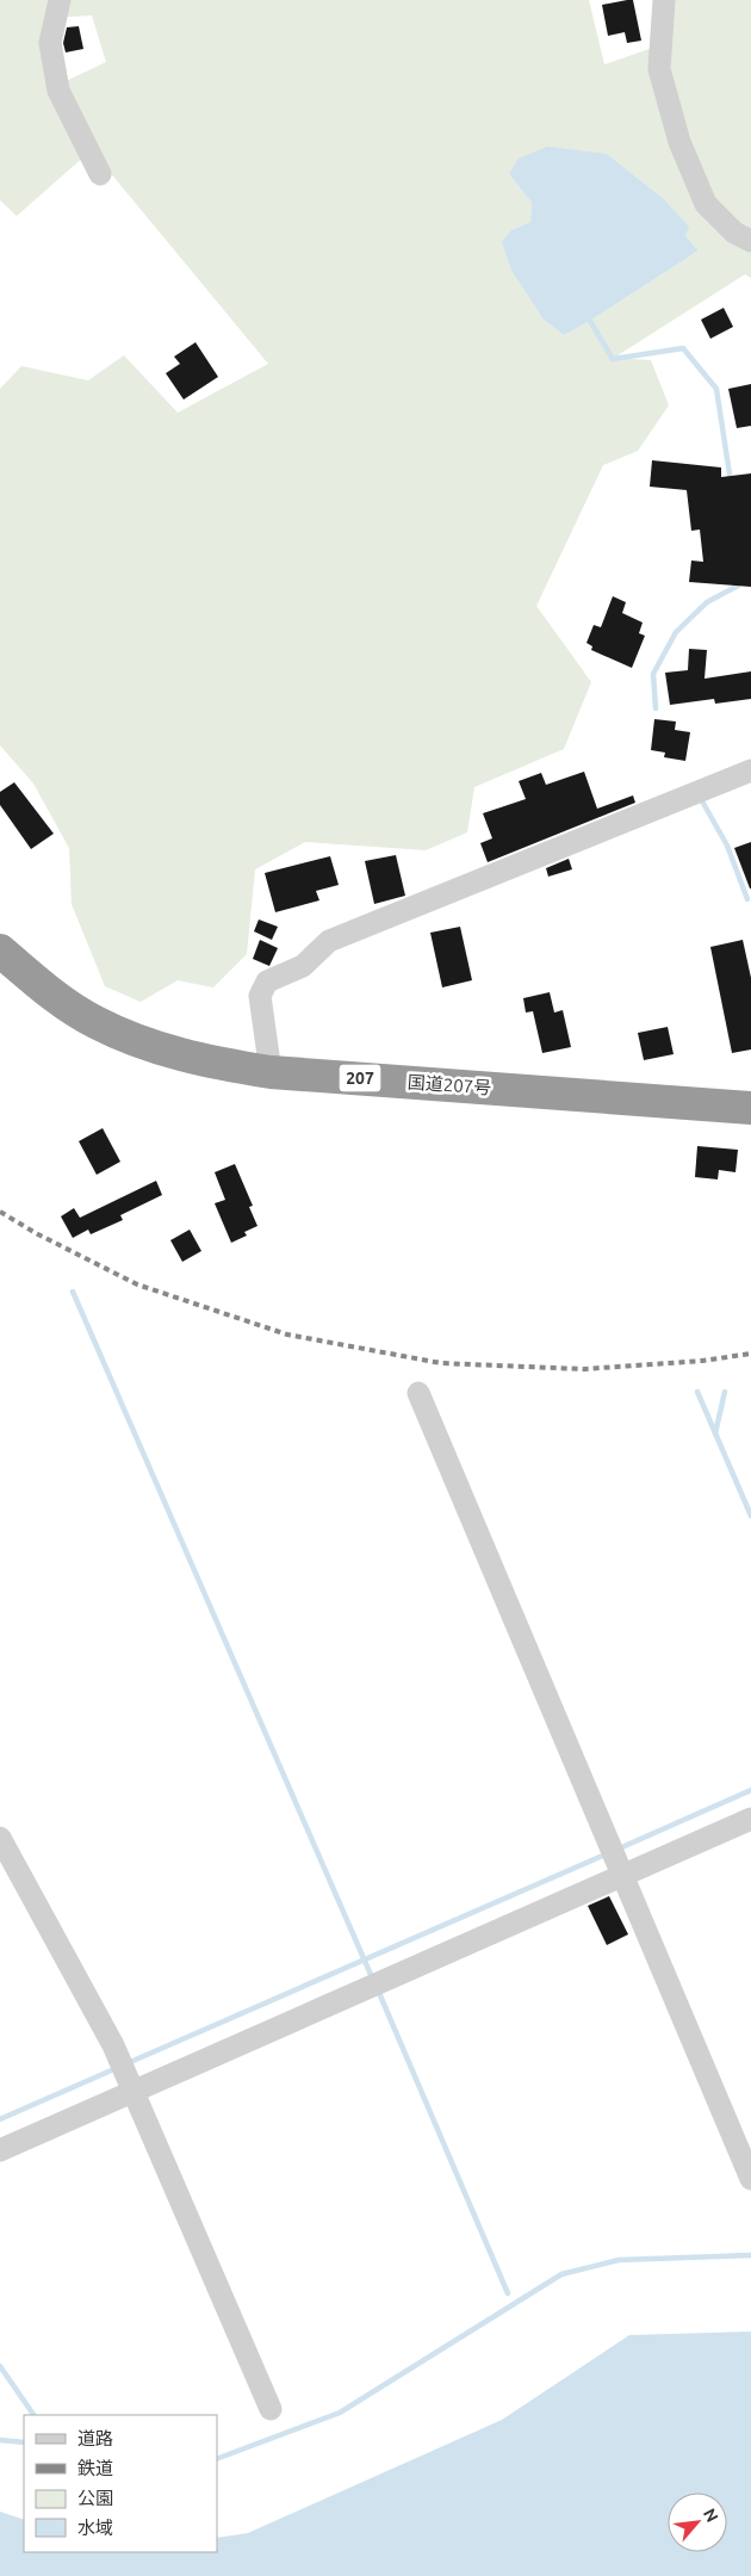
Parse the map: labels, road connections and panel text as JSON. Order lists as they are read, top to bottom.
{
  "streets": {
    "highway": ["207", "国道207号"]
  },
  "legend": [
    "道路",
    "鉄道",
    "公園",
    "水域"
  ],
  "north": "top right"
}
